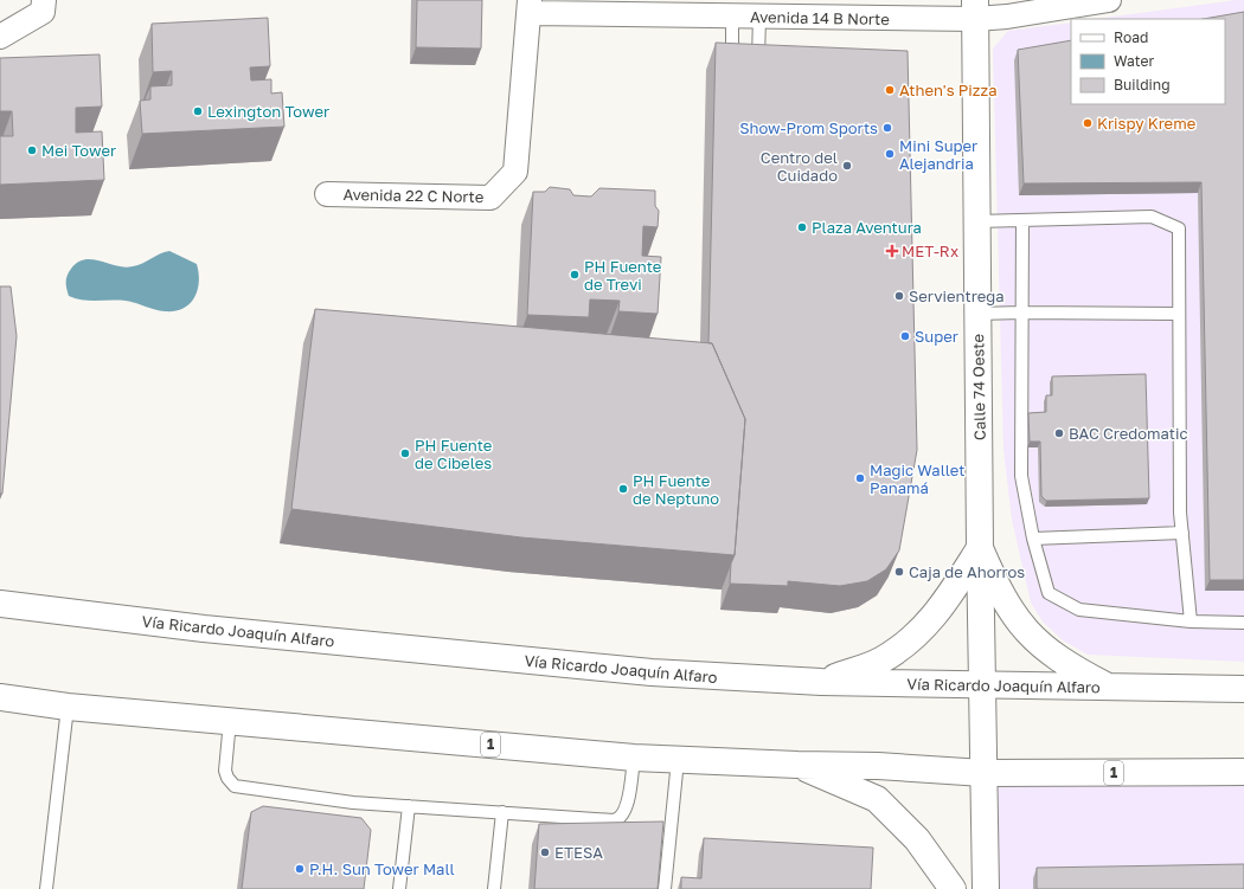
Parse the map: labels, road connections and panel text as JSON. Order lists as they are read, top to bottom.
{
  "streets": {
    "main road": ["Calle 74 Oeste", "Vía Ricardo Joaquín Alfaro", "1"],
    "street": ["Avenida 14 B Norte", "Avenida 22 C Norte"]
  },
  "crossings": [
    ["Avenida 14 B Norte", "Avenida 22 C Norte"],
    ["Avenida 14 B Norte", "Calle 74 Oeste"],
    ["Calle 74 Oeste", "Vía Ricardo Joaquín Alfaro"],
    ["Calle 74 Oeste", "1"]
  ],
  "places": {
    "other": [
      "Athen's Pizza",
      "Lexington Tower",
      "Krispy Kreme",
      "Show-Prom Sports",
      "Mei Tower",
      "Mini Super Alejandria",
      "Centro del Cuidado",
      "Plaza Aventura",
      "PH Fuente de Trevi",
      "Servientrega",
      "Super",
      "BAC Credomatic",
      "PH Fuente de Cibeles",
      "Magic Wallet Panamá",
      "PH Fuente de Neptuno",
      "Caja de Ahorros",
      "ETESA",
      "P.H. Sun Tower Mall"
    ],
    "health": ["MET-Rx"]
  },
  "legend": ["Road", "Water", "Building"]
}
